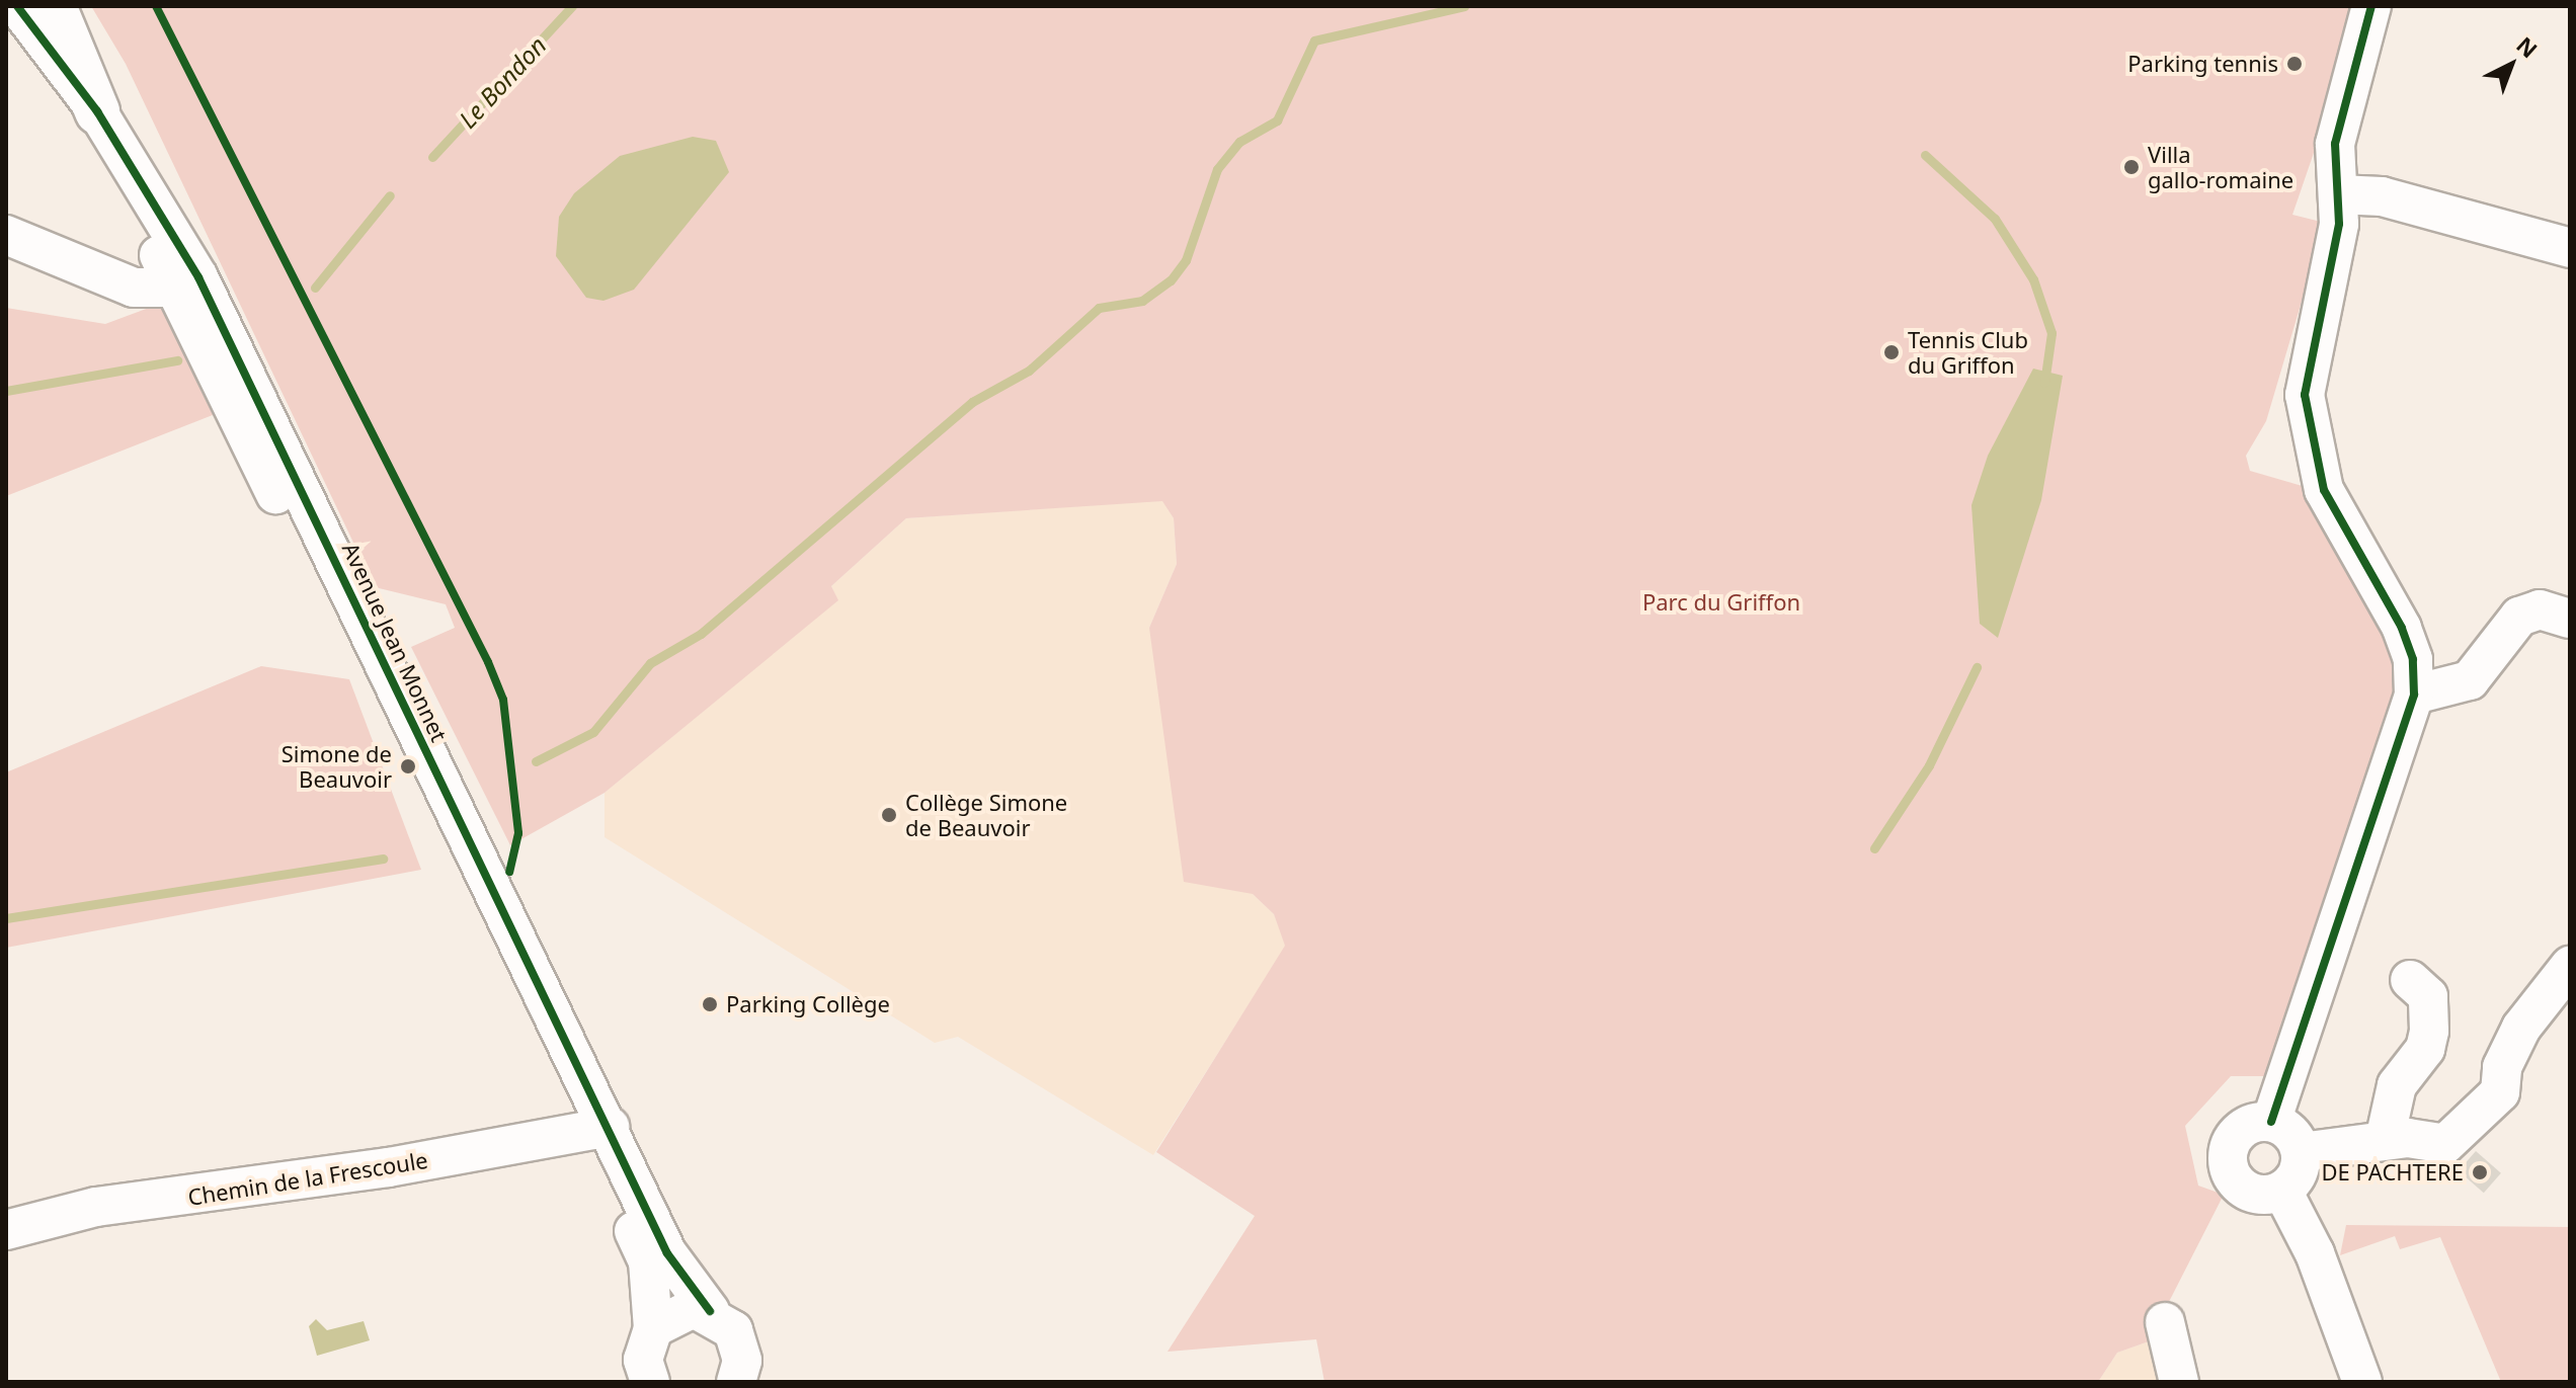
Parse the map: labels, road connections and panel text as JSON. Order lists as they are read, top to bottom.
{
  "streets": {
    "street": ["Avenue Jean Monnet", "Chemin de la Frescoule"]
  },
  "crossings": [
    ["Avenue Jean Monnet", "Chemin de la Frescoule"]
  ],
  "water": ["Le Bondon"],
  "parks": ["Parc du Griffon"],
  "places": [
    "Parking tennis",
    "Villa gallo-romaine",
    "Tennis Club du Griffon",
    "Simone de Beauvoir",
    "Collège Simone de Beauvoir",
    "Parking Collège",
    "DE PACHTERE"
  ],
  "north": "top right"
}
